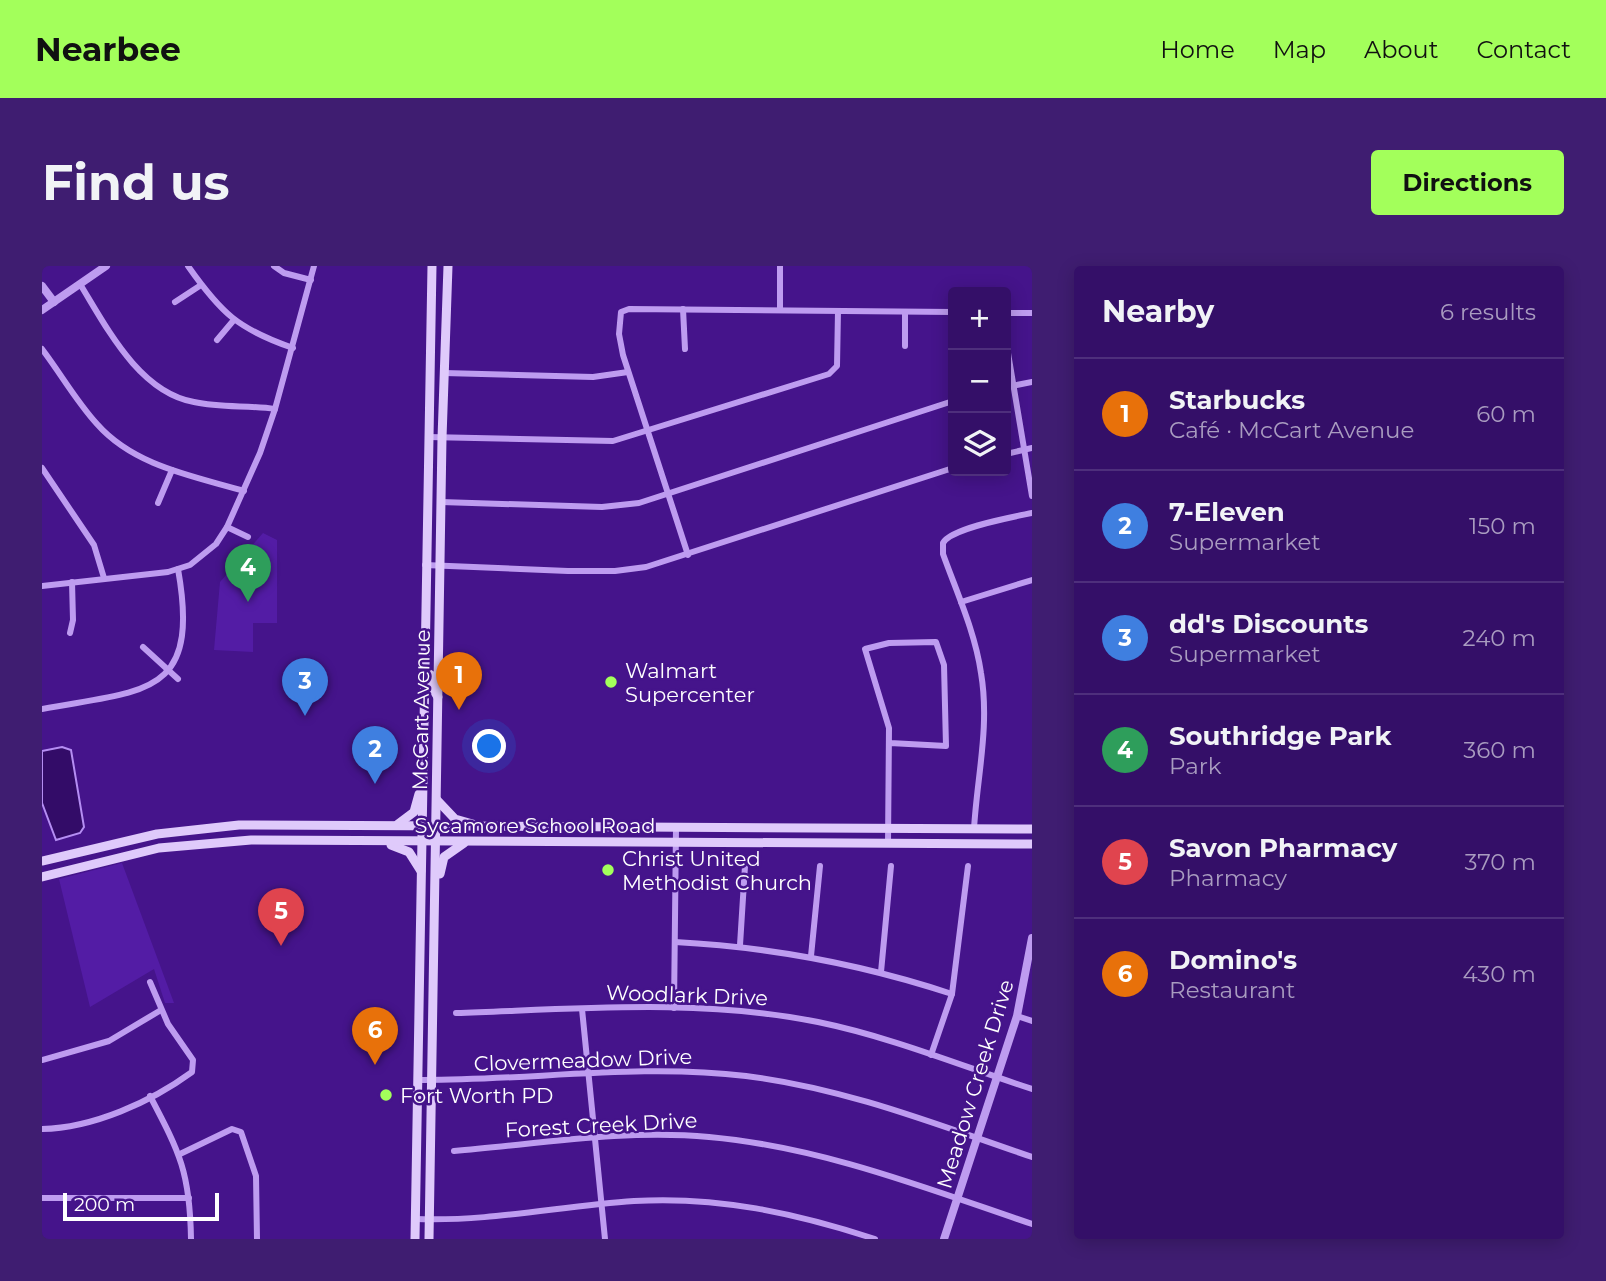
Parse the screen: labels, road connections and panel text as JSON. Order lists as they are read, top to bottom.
{
  "streets": {
    "main road": ["McCart Avenue", "Sycamore School Road"],
    "street": [
      "Woodlark Drive",
      "Clovermeadow Drive",
      "Meadow Creek Drive",
      "Forest Creek Drive"
    ]
  },
  "crossings": [
    ["McCart Avenue", "Sycamore School Road"],
    ["McCart Avenue", "Clovermeadow Drive"],
    ["Woodlark Drive", "Meadow Creek Drive"],
    ["Clovermeadow Drive", "Meadow Creek Drive"],
    ["Meadow Creek Drive", "Forest Creek Drive"]
  ],
  "places": ["Walmart Supercenter", "Christ United Methodist Church", "Fort Worth PD"],
  "scale_bar": "200 m",
  "page": {
    "header": "Nearbee",
    "nav": [
      "Home",
      "Map",
      "About",
      "Contact"
    ],
    "buttons": "Directions",
    "title": "Find us",
    "heading": ["Nearby", "6 results"],
    "map_buttons": ["+", "−"],
    "list": [
      {
        "mark": "1",
        "name": "Starbucks",
        "note": "Café · McCart Avenue",
        "value": "60 m"
      },
      {
        "mark": "2",
        "name": "7-Eleven",
        "note": "Supermarket",
        "value": "150 m"
      },
      {
        "mark": "3",
        "name": "dd's Discounts",
        "note": "Supermarket",
        "value": "240 m"
      },
      {
        "mark": "4",
        "name": "Southridge Park",
        "note": "Park",
        "value": "360 m"
      },
      {
        "mark": "5",
        "name": "Savon Pharmacy",
        "note": "Pharmacy",
        "value": "370 m"
      },
      {
        "mark": "6",
        "name": "Domino's",
        "note": "Restaurant",
        "value": "430 m"
      }
    ],
    "pins": [
      "4",
      "1",
      "3",
      "2",
      "5",
      "6"
    ],
    "scale": "200 m"
  }
}
